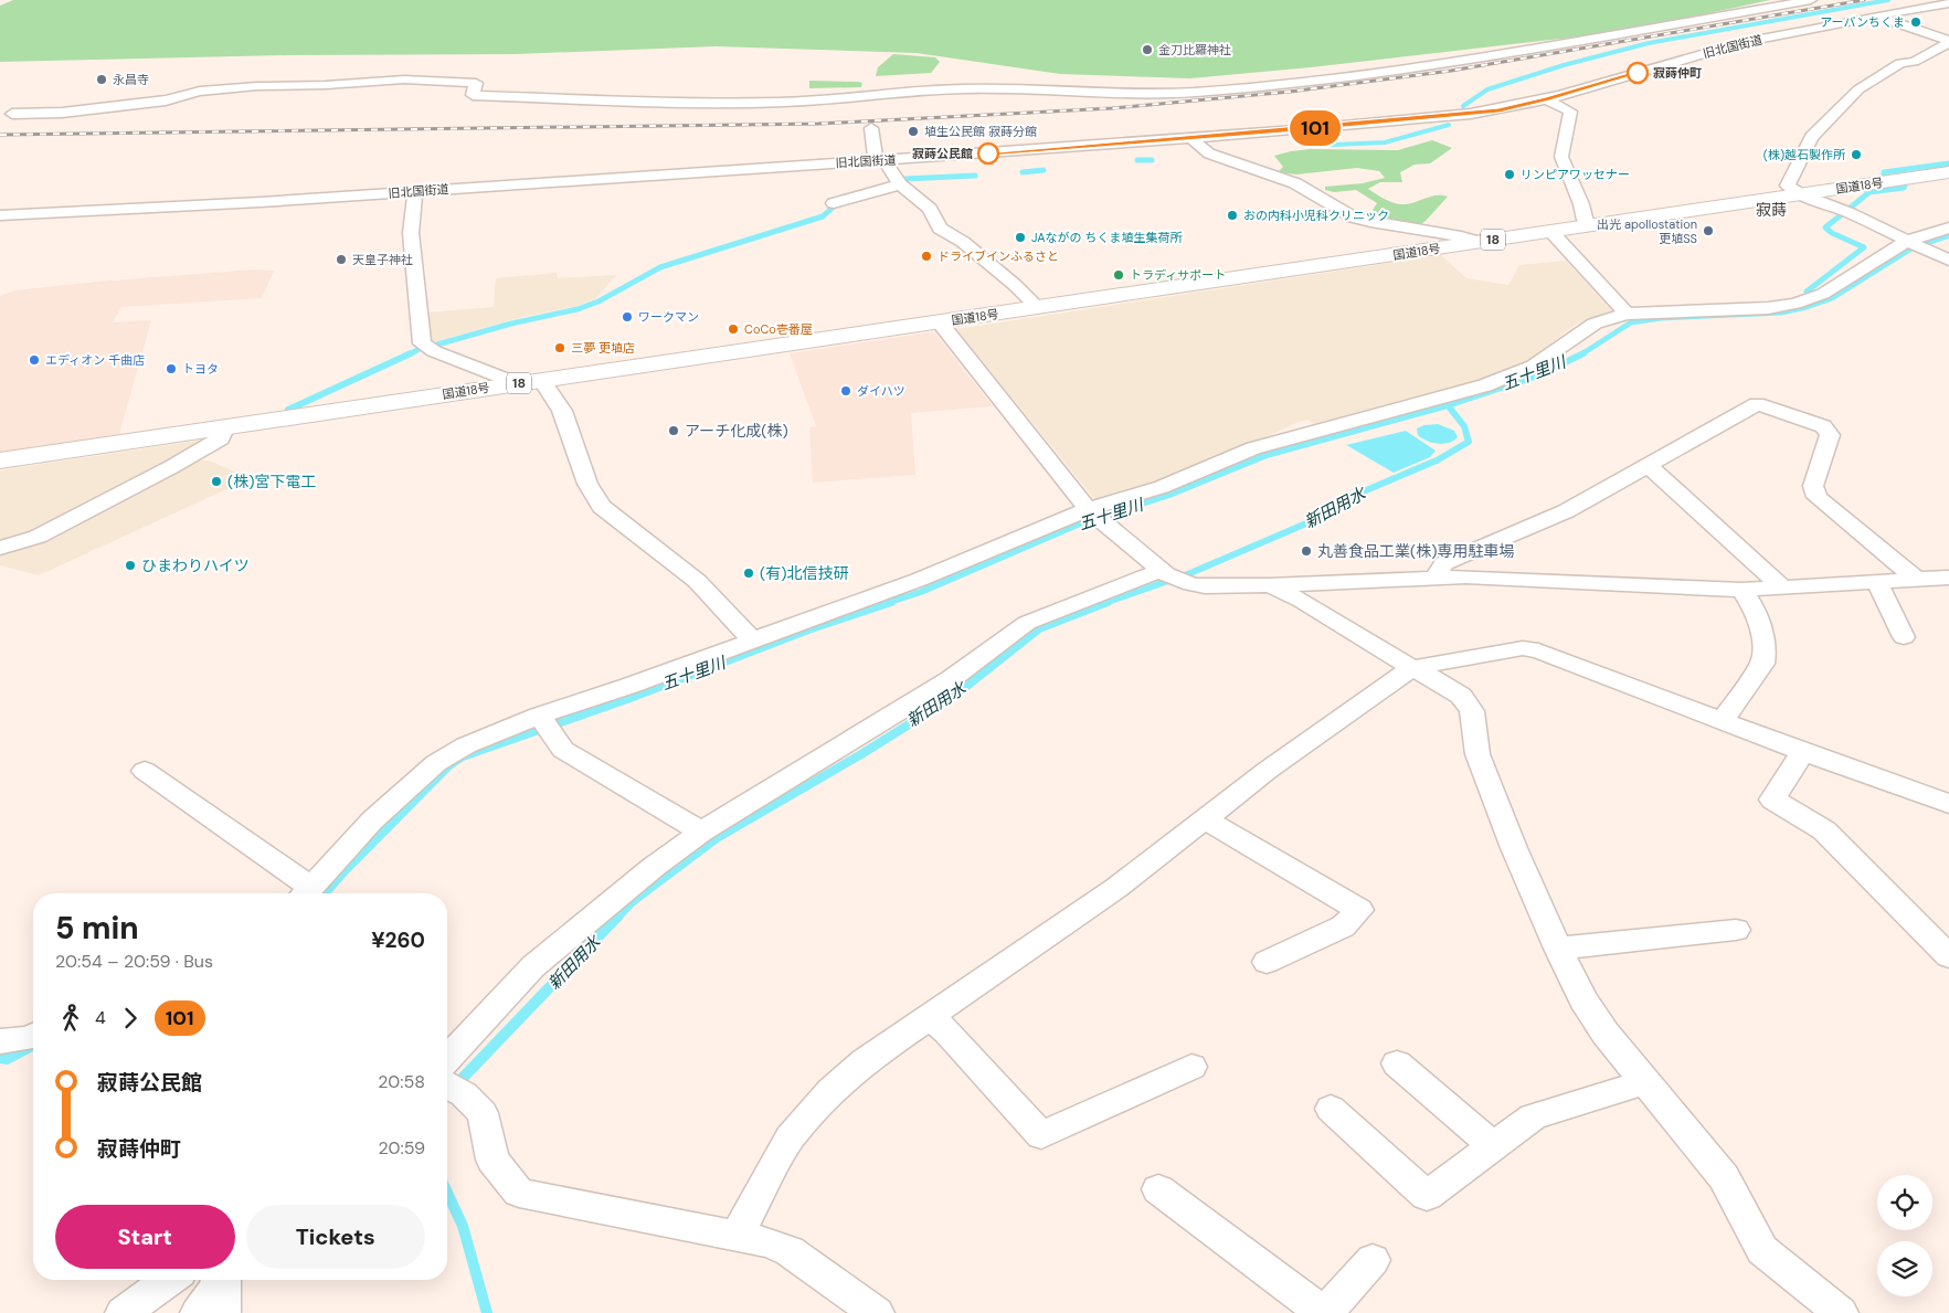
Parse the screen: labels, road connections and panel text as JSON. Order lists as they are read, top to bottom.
{
  "streets": {
    "highway": ["国道18号", "18"],
    "street": ["旧北国街道"]
  },
  "districts": ["寂蒔"],
  "water": ["五十里川", "新田用水"],
  "places": [
    "アーバンちくま",
    "金刀比羅神社",
    "寂蒔仲町",
    "永昌寺",
    "埴生公民館 寂蒔分館",
    "寂蒔公民館",
    "(株)越石製作所",
    "リンピアワッセナー",
    "おの内科小児科クリニック",
    "出光 apollostation 更埴SS",
    "JAながの ちくま埴生集荷所",
    "ドライブインふるさと",
    "天皇子神社",
    "トラディサポート",
    "ワークマン",
    "CoCo壱番屋",
    "三夢 更埴店",
    "エディオン 千曲店",
    "トヨタ",
    "ダイハツ",
    "アーチ化成(株)",
    "(株)宮下電工",
    "丸善食品工業(株)専用駐車場",
    "ひまわりハイツ",
    "(有)北信技研"
  ],
  "lines": ["bus line 101"],
  "page": {
    "on_map": "101",
    "heading": ["5 min", "20:54 – 20:59 · Bus", "¥260"],
    "legs": ["4", "101"],
    "list": [
      {
        "name": "寂蒔公民館",
        "value": "20:58"
      },
      {
        "name": "寂蒔仲町",
        "value": "20:59"
      }
    ],
    "buttons": ["Start", "Tickets"]
  }
}
